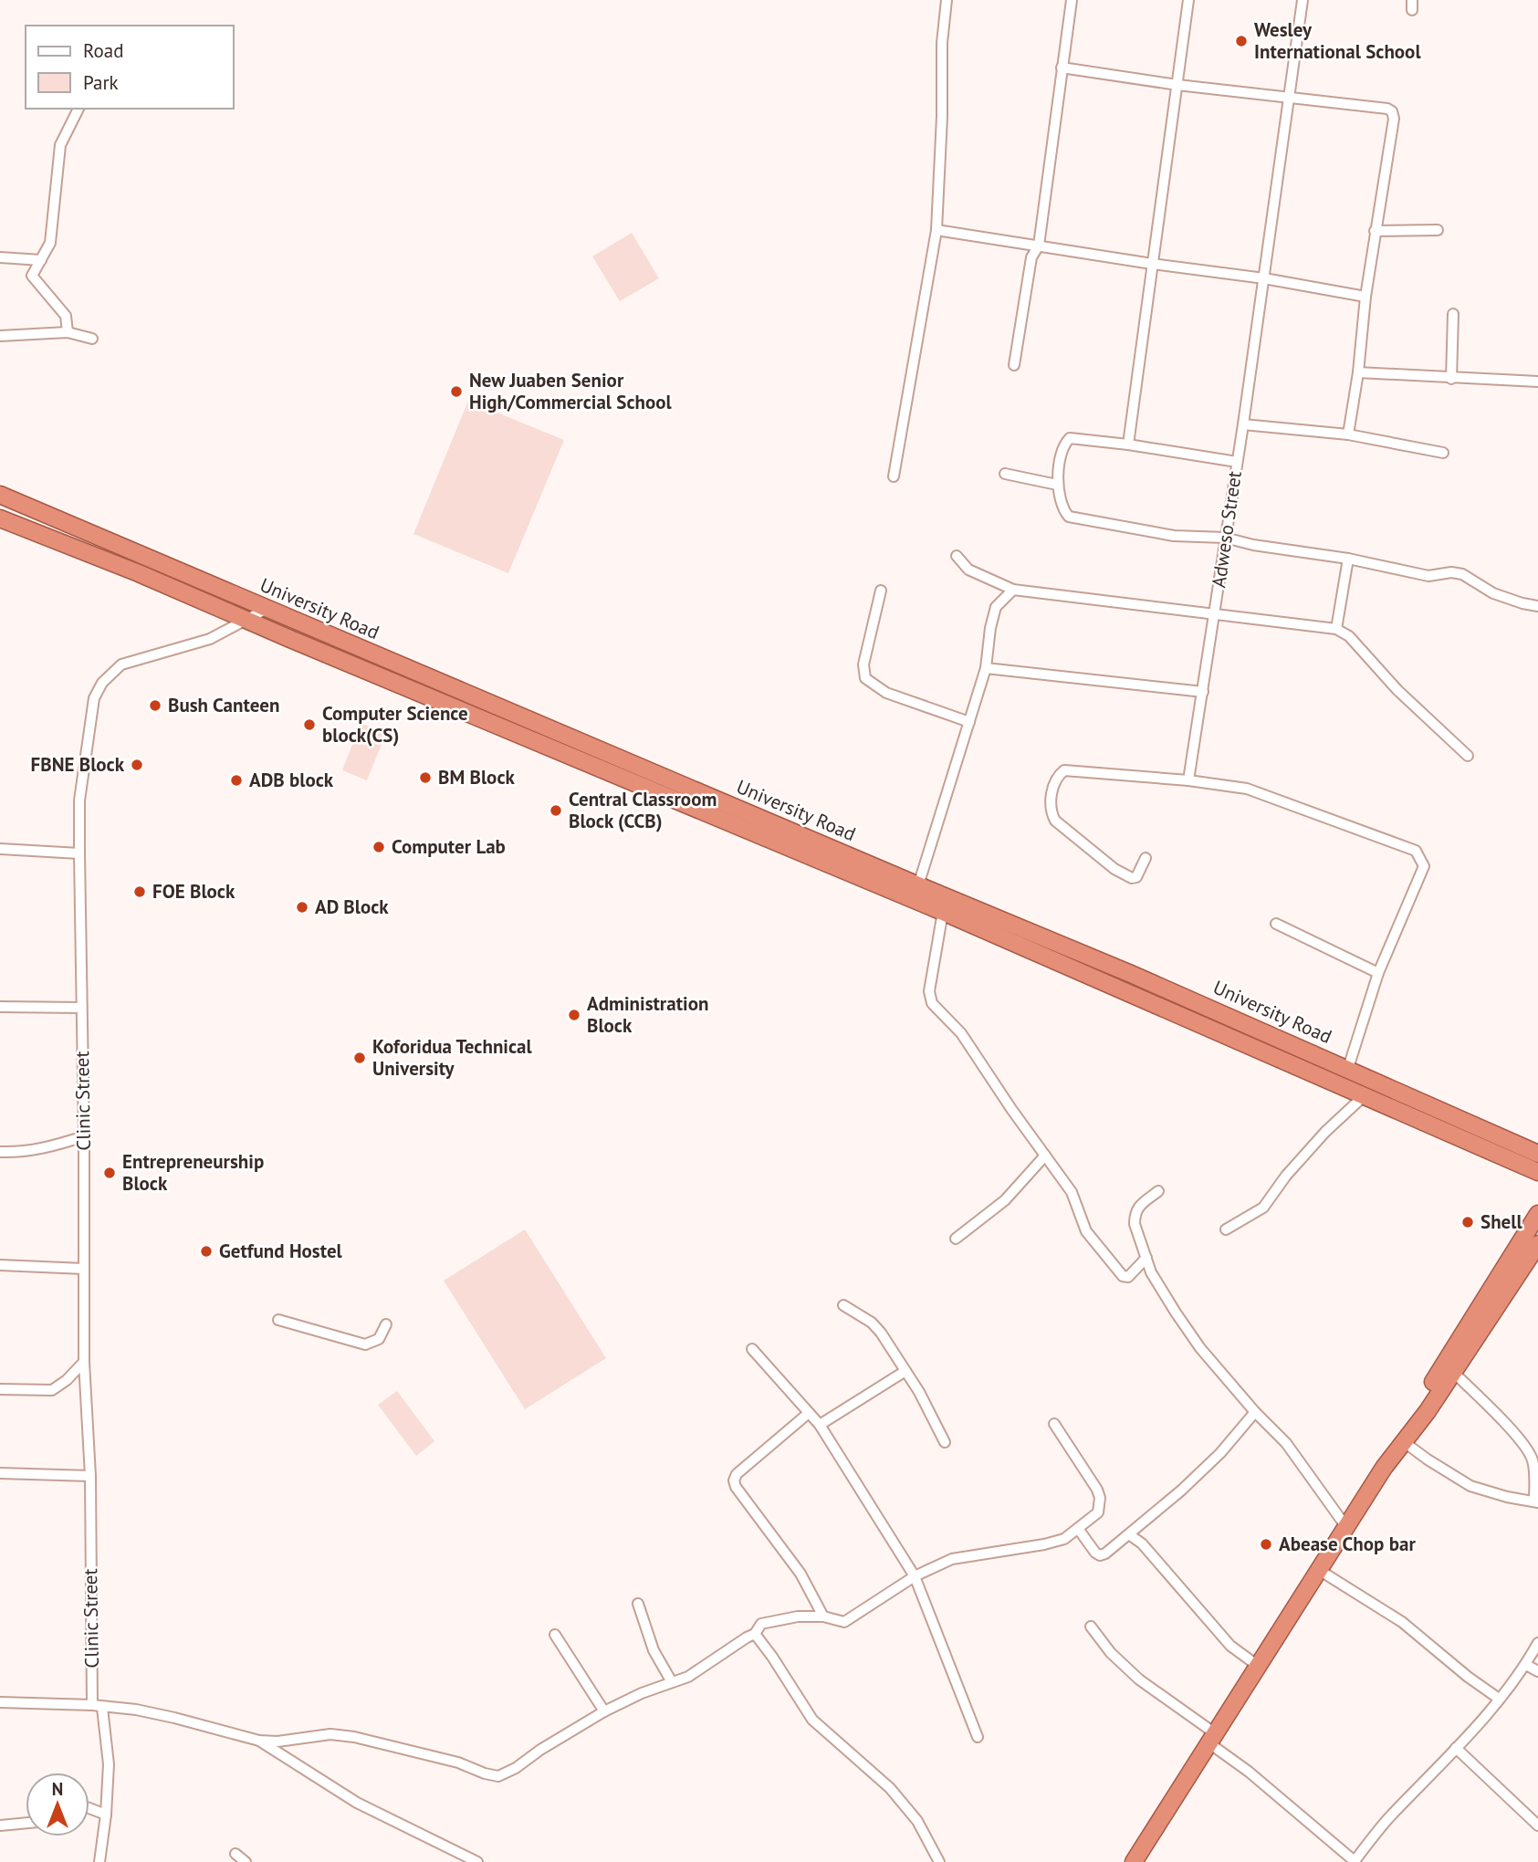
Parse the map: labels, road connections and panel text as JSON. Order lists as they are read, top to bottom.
{
  "streets": {
    "highway": ["University Road"],
    "street": ["Adweso Street", "Clinic Street"]
  },
  "crossings": [
    ["University Road", "Clinic Street"]
  ],
  "places": [
    "Wesley International School",
    "New Juaben Senior High/Commercial School",
    "Bush Canteen",
    "Computer Science block(CS)",
    "FBNE Block",
    "BM Block",
    "ADB block",
    "Central Classroom Block (CCB)",
    "Computer Lab",
    "FOE Block",
    "AD Block",
    "Administration Block",
    "Koforidua Technical University",
    "Entrepreneurship Block",
    "Shell",
    "Getfund Hostel",
    "Abease Chop bar"
  ],
  "legend": ["Road", "Park"],
  "north": "top"
}
